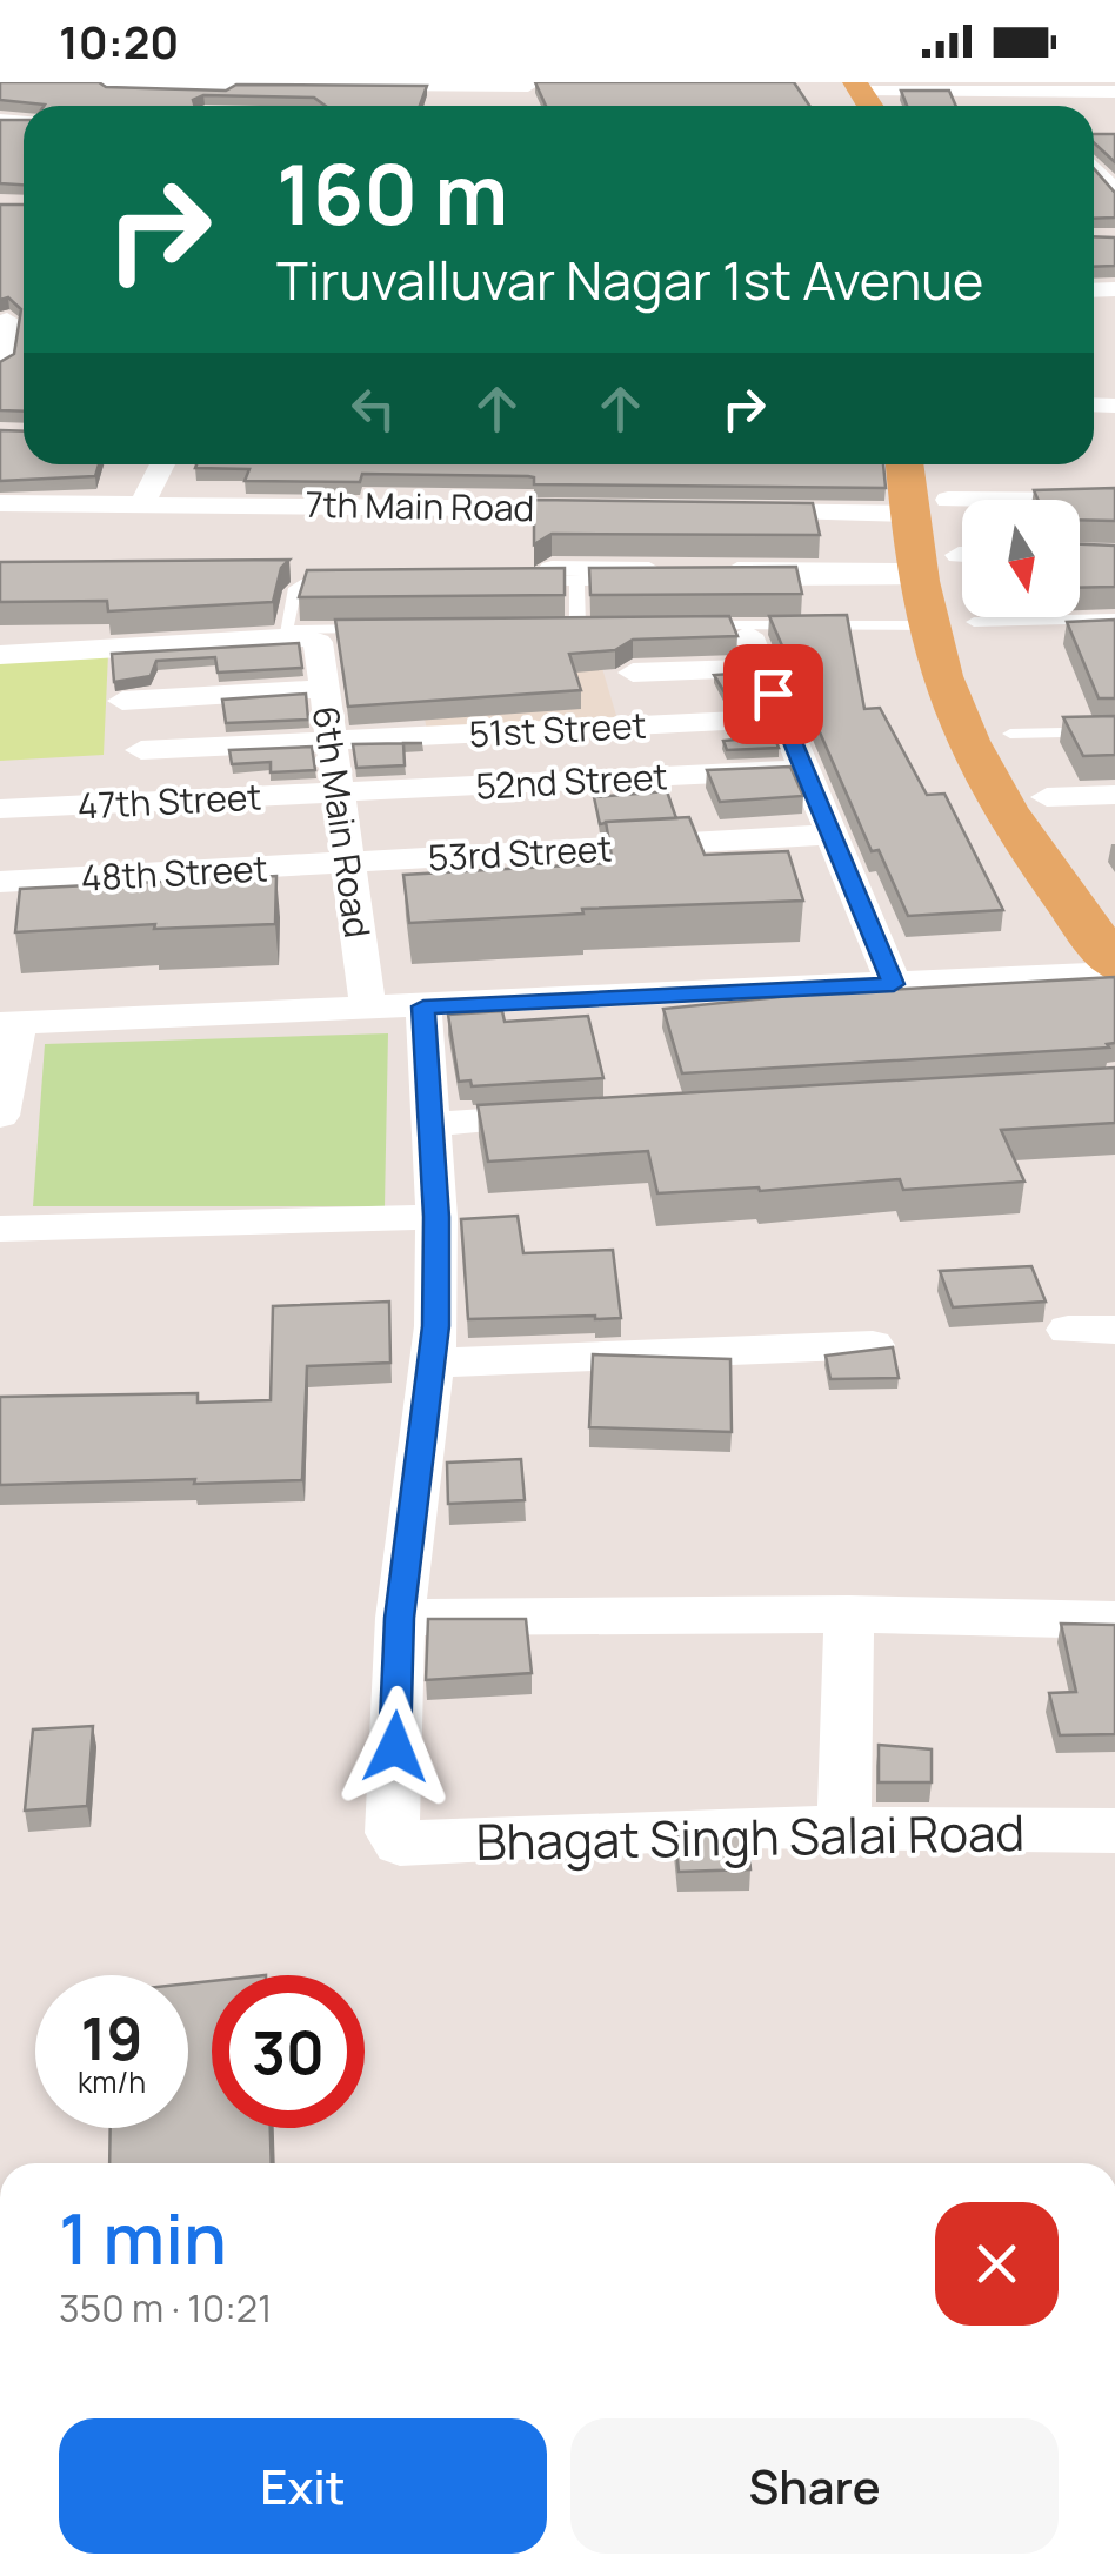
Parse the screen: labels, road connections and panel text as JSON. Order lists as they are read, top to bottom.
{
  "streets": {
    "street": [
      "7th Main Road",
      "51st Street",
      "52nd Street",
      "47th Street",
      "6th Main Road",
      "53rd Street",
      "48th Street",
      "Bhagat Singh Salai Road"
    ]
  },
  "crossings": [
    ["51st Street", "6th Main Road"],
    ["52nd Street", "47th Street"],
    ["52nd Street", "6th Main Road"],
    ["47th Street", "6th Main Road"],
    ["6th Main Road", "53rd Street"],
    ["6th Main Road", "48th Street"],
    ["53rd Street", "48th Street"]
  ],
  "north": "bottom",
  "page": {
    "status": "10:20",
    "turn": ["160 m", "Tiruvalluvar Nagar 1st Avenue"],
    "speed": "19 km/h",
    "limit": "30",
    "heading": ["1 min", "350 m · 10:21"],
    "buttons": ["Exit", "Share"]
  }
}
